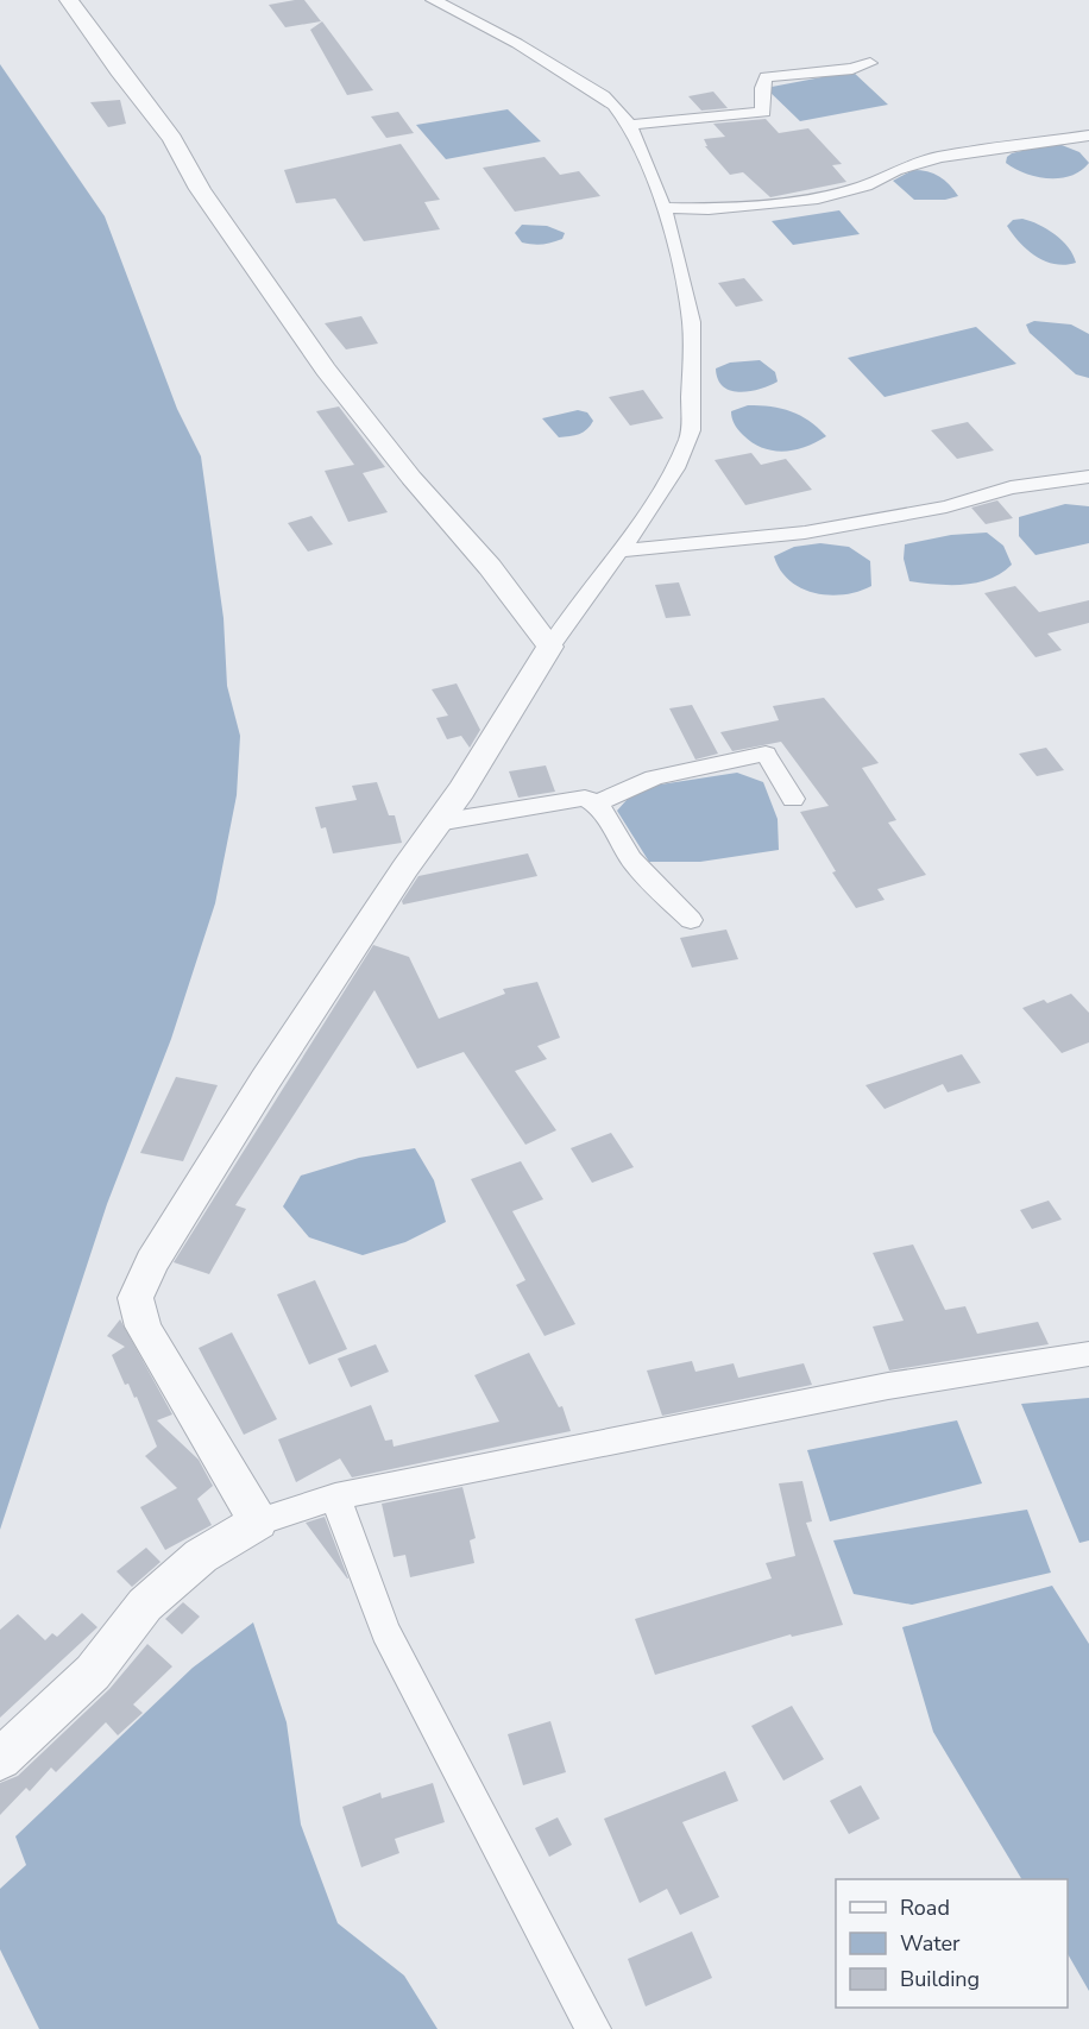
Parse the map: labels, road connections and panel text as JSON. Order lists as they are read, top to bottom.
{
  "legend": ["Road", "Water", "Building"]
}
